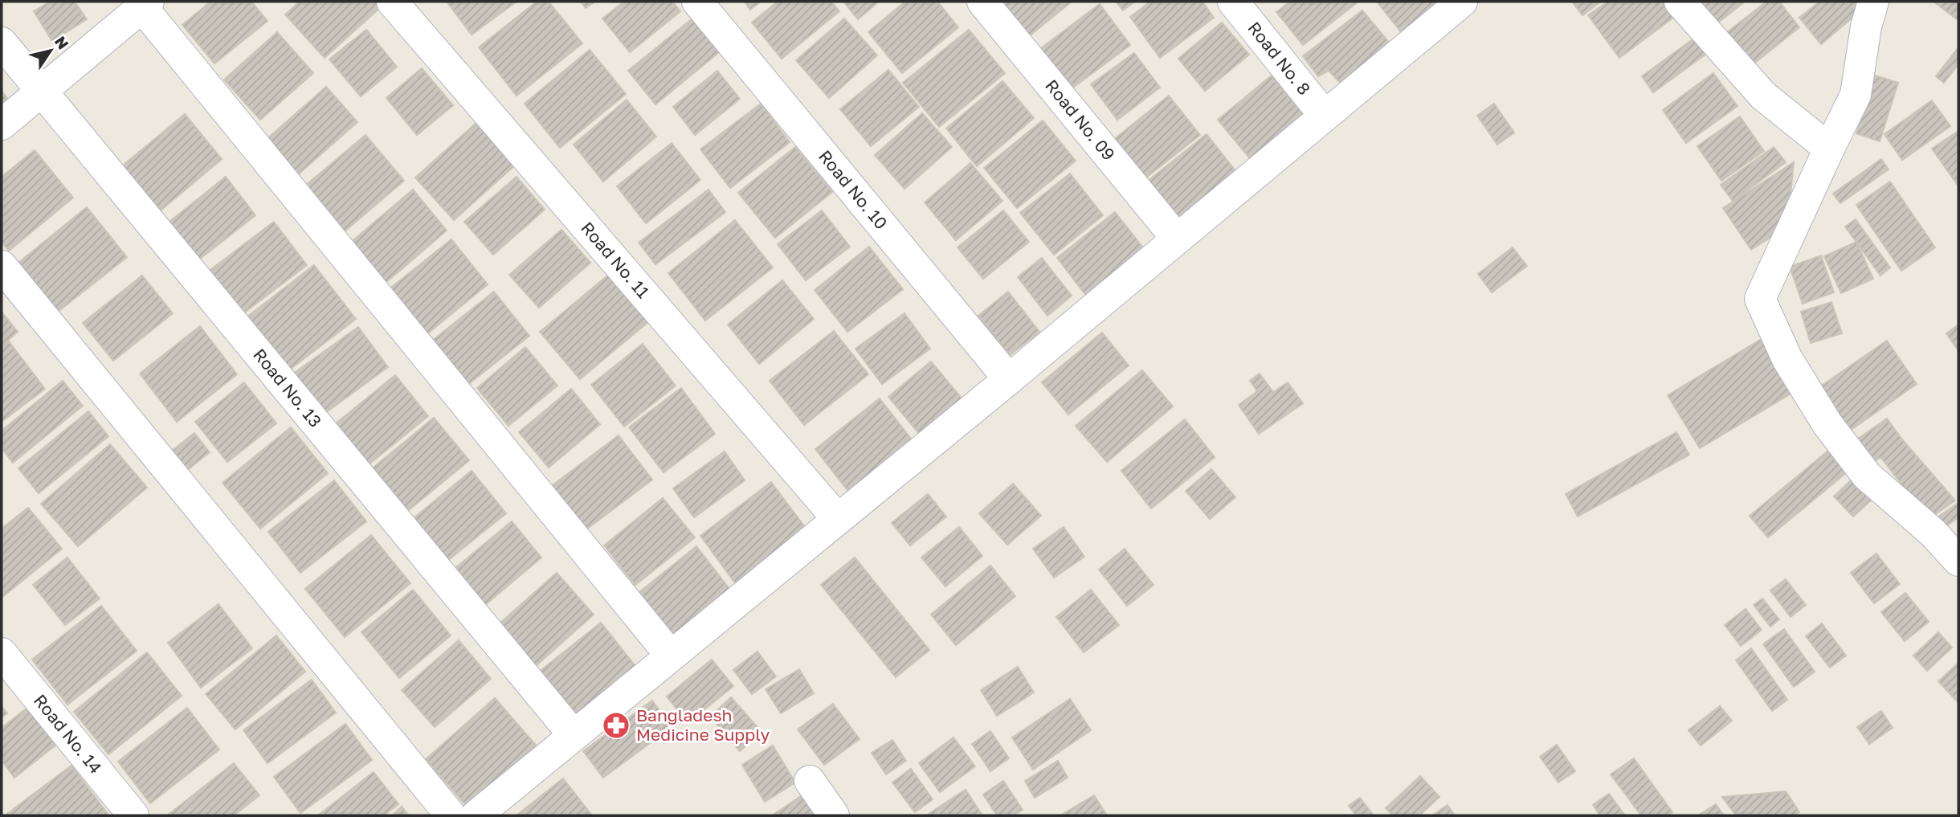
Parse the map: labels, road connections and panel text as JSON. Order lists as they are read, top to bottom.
{
  "streets": {
    "street": [
      "Road No. 8",
      "Road No. 09",
      "Road No. 10",
      "Road No. 11",
      "Road No. 13",
      "Road No. 14"
    ]
  },
  "places": {
    "pharmacy": ["Bangladesh Medicine Supply"]
  },
  "north": "top right"
}
